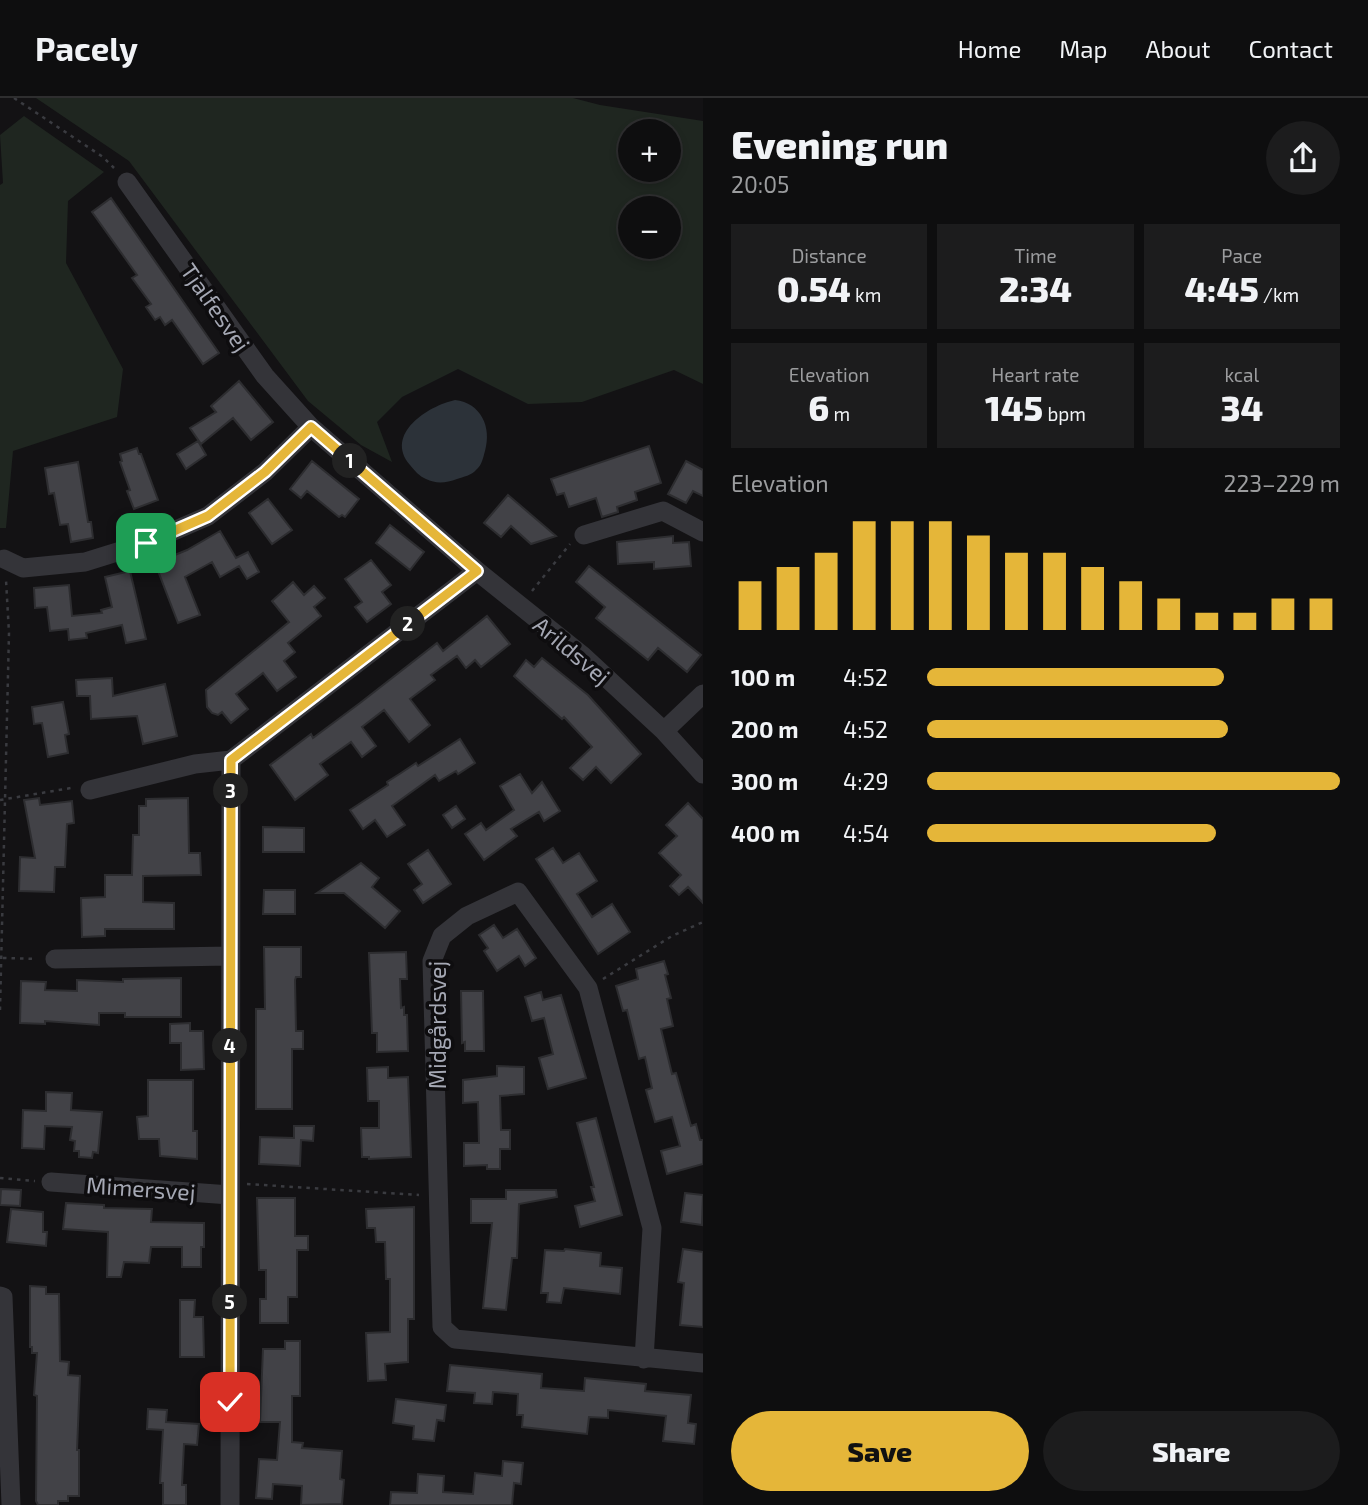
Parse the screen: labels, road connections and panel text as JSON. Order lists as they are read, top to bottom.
{
  "streets": {
    "street": [
      "Tjalfesvej",
      "Arildsvej",
      "Midgårdsvej",
      "Mimersvej"
    ]
  },
  "crossings": [
    ["Tjalfesvej", "Arildsvej"]
  ],
  "page": {
    "header": "Pacely",
    "nav": [
      "Home",
      "Map",
      "About",
      "Contact"
    ],
    "heading": ["Evening run", "20:05"],
    "map_buttons": ["+", "−"],
    "stats": [
      ["Distance", "0.54 km"],
      ["Time", "2:34"],
      ["Pace", "4:45 /km"],
      ["Elevation", "6 m"],
      ["Heart rate", "145 bpm"],
      ["kcal", "34"]
    ],
    "pins": [
      "1",
      "2",
      "3",
      "4",
      "5"
    ],
    "chart": ["Elevation", "223–229 m"],
    "list": [
      {
        "name": "100 m",
        "note": "4:52"
      },
      {
        "name": "200 m",
        "note": "4:52"
      },
      {
        "name": "300 m",
        "note": "4:29"
      },
      {
        "name": "400 m",
        "note": "4:54"
      }
    ],
    "buttons": ["Save", "Share"]
  }
}
